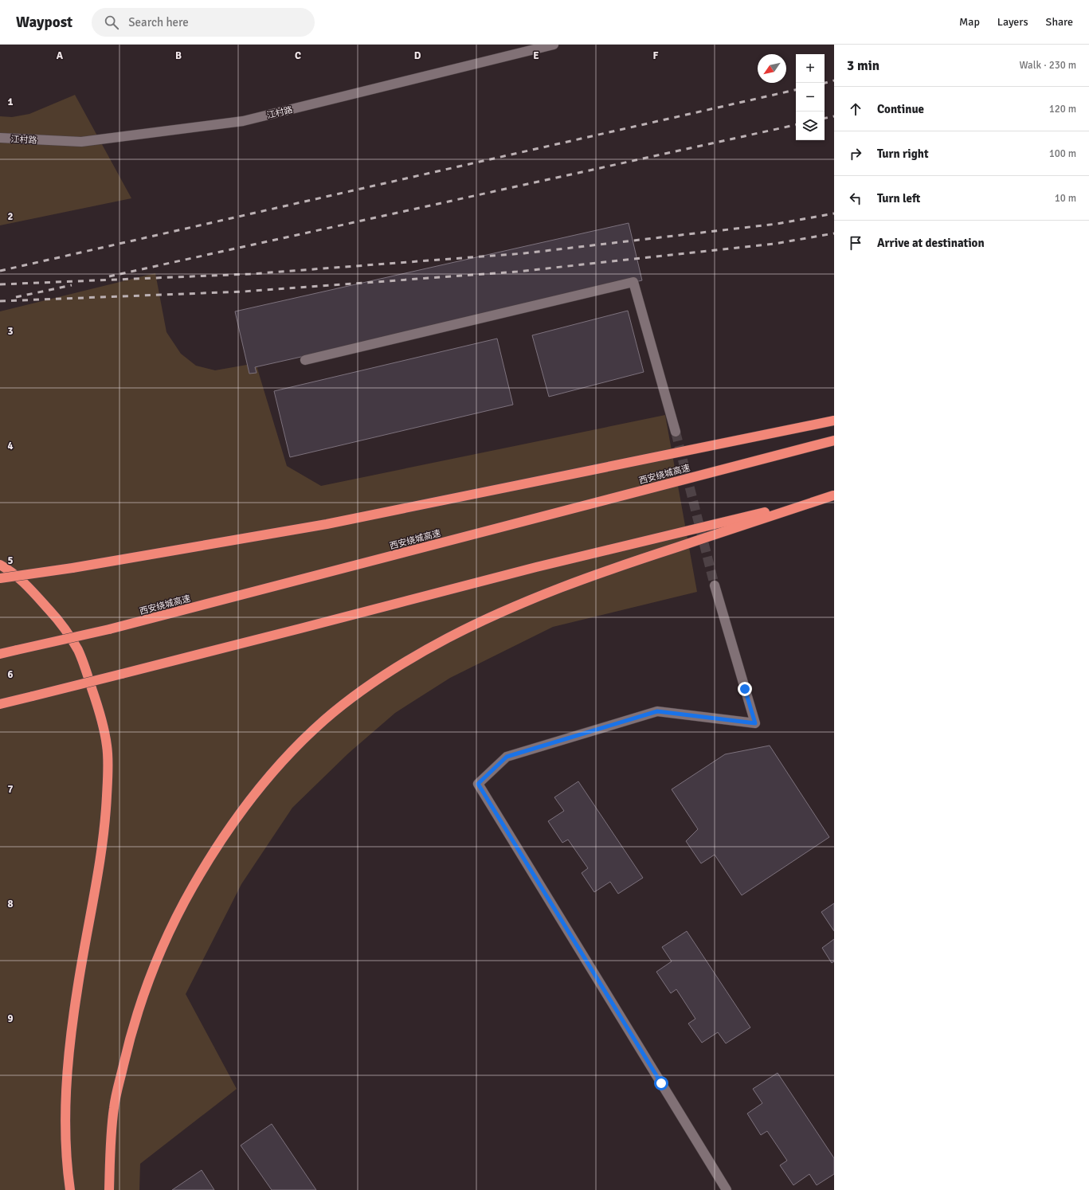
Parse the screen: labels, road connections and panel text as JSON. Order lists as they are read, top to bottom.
{
  "streets": {
    "highway": ["西安绕城高速"],
    "street": ["江村路"]
  },
  "north": "bottom left",
  "page": {
    "header": "Waypost",
    "search": "Search here",
    "nav": ["Map", "Layers", "Share"],
    "heading": ["3 min", "Walk · 230 m"],
    "map_buttons": ["+", "−"],
    "list": [
      ["Continue", "120 m"],
      ["Turn right", "100 m"],
      ["Turn left", "10 m"],
      "Arrive at destination"
    ]
  },
  "grid": {
    "columns": [
      "A",
      "B",
      "C",
      "D",
      "E",
      "F"
    ],
    "rows": [
      "1",
      "2",
      "3",
      "4",
      "5",
      "6",
      "7",
      "8",
      "9"
    ]
  }
}
